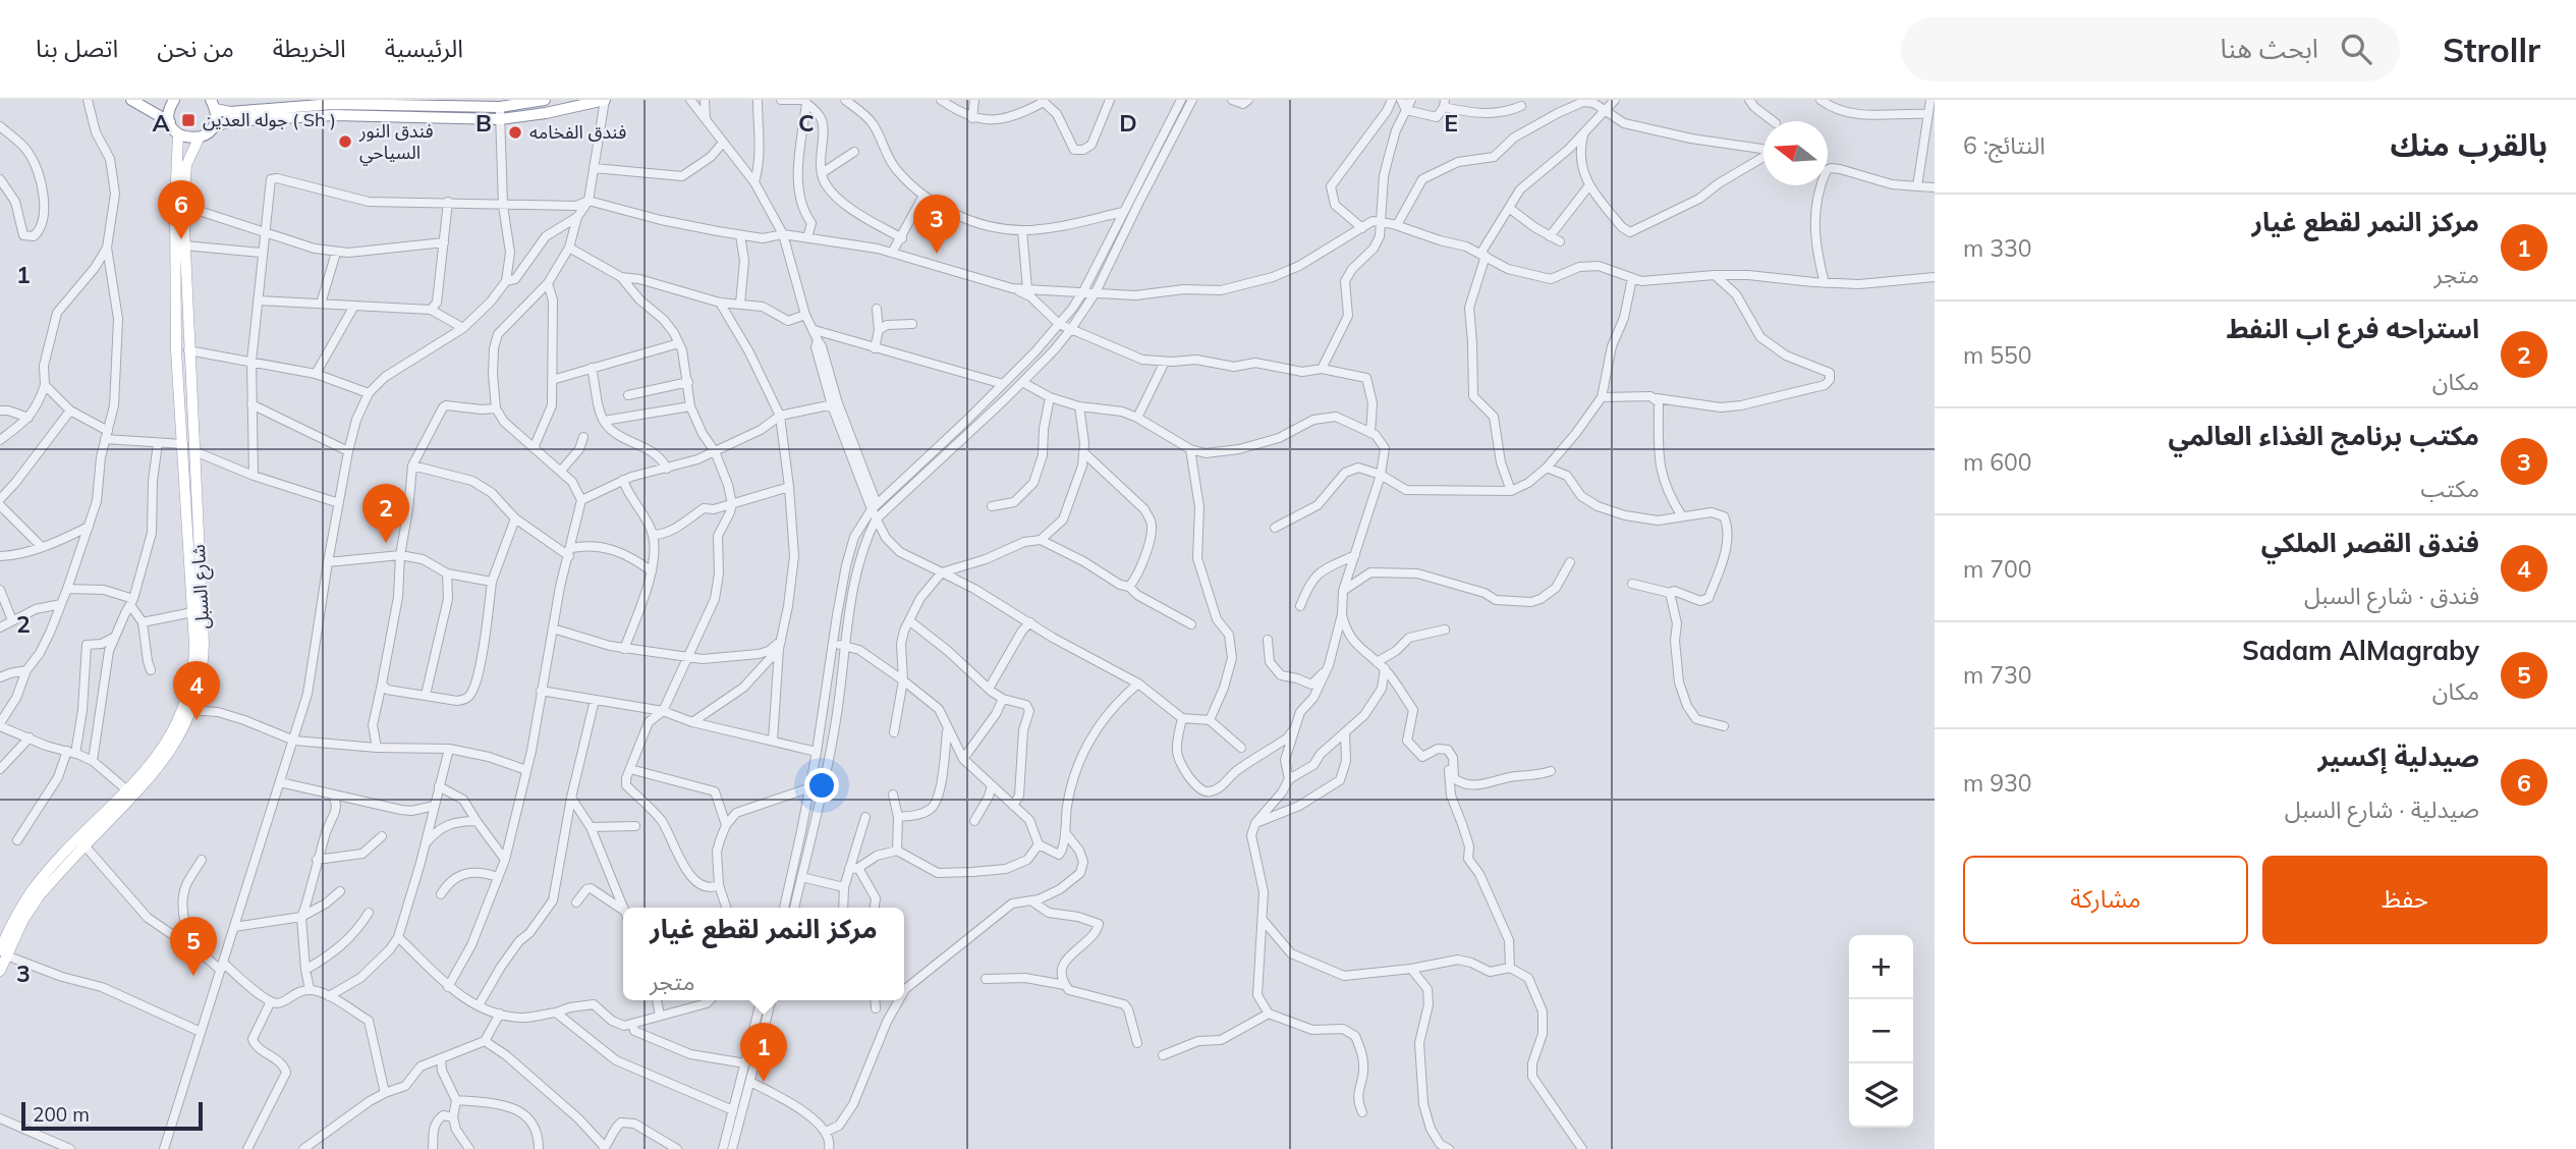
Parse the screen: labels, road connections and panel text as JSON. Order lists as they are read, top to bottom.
{
  "streets": {
    "main road": ["شارع السبل"]
  },
  "places": {
    "transit": ["جوله العدين ( Sh )"],
    "other": ["فندق الفخامه", "فندق النور السياحي"]
  },
  "scale_bar": "200 m",
  "north": "left",
  "page": {
    "header": "Strollr",
    "search": "ابحث هنا",
    "nav": [
      "الرئيسية",
      "الخريطة",
      "من نحن",
      "اتصل بنا"
    ],
    "heading": ["بالقرب منك", "النتائج: 6"],
    "pins": [
      "6",
      "3",
      "2",
      "4",
      "5",
      "1"
    ],
    "list": [
      {
        "mark": "1",
        "name": "مركز النمر لقطع غيار",
        "note": "متجر",
        "value": "330 m"
      },
      {
        "mark": "2",
        "name": "استراحه فرع اب النفط",
        "note": "مكان",
        "value": "550 m"
      },
      {
        "mark": "3",
        "name": "مكتب برنامج الغذاء العالمي",
        "note": "مكتب",
        "value": "600 m"
      },
      {
        "mark": "4",
        "name": "فندق القصر الملكي",
        "note": "فندق · شارع السبل",
        "value": "700 m"
      },
      {
        "mark": "5",
        "name": "Sadam AlMagraby",
        "note": "مكان",
        "value": "730 m"
      },
      {
        "mark": "6",
        "name": "صيدلية إكسير",
        "note": "صيدلية · شارع السبل",
        "value": "930 m"
      }
    ],
    "buttons": ["حفظ", "مشاركة"],
    "popup": ["مركز النمر لقطع غيار", "متجر"],
    "map_buttons": ["+", "−"],
    "scale": "200 m"
  },
  "grid": {
    "columns": [
      "A",
      "B",
      "C",
      "D",
      "E"
    ],
    "rows": ["1", "2", "3"]
  }
}
